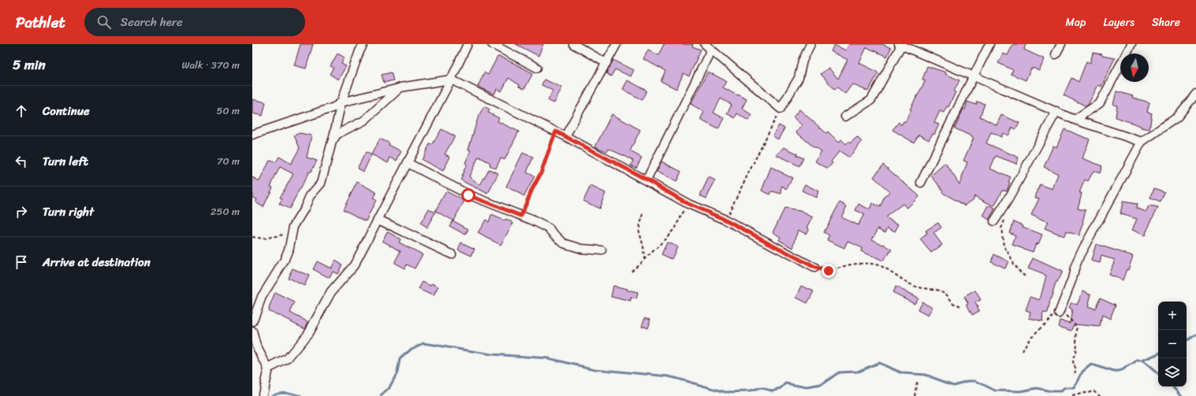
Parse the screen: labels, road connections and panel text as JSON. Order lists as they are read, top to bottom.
{
  "north": "bottom",
  "page": {
    "header": "Pathlet",
    "search": "Search here",
    "nav": ["Map", "Layers", "Share"],
    "heading": ["5 min", "Walk · 370 m"],
    "list": [
      ["Continue", "50 m"],
      ["Turn left", "70 m"],
      ["Turn right", "250 m"],
      "Arrive at destination"
    ],
    "map_buttons": ["+", "−"]
  }
}
